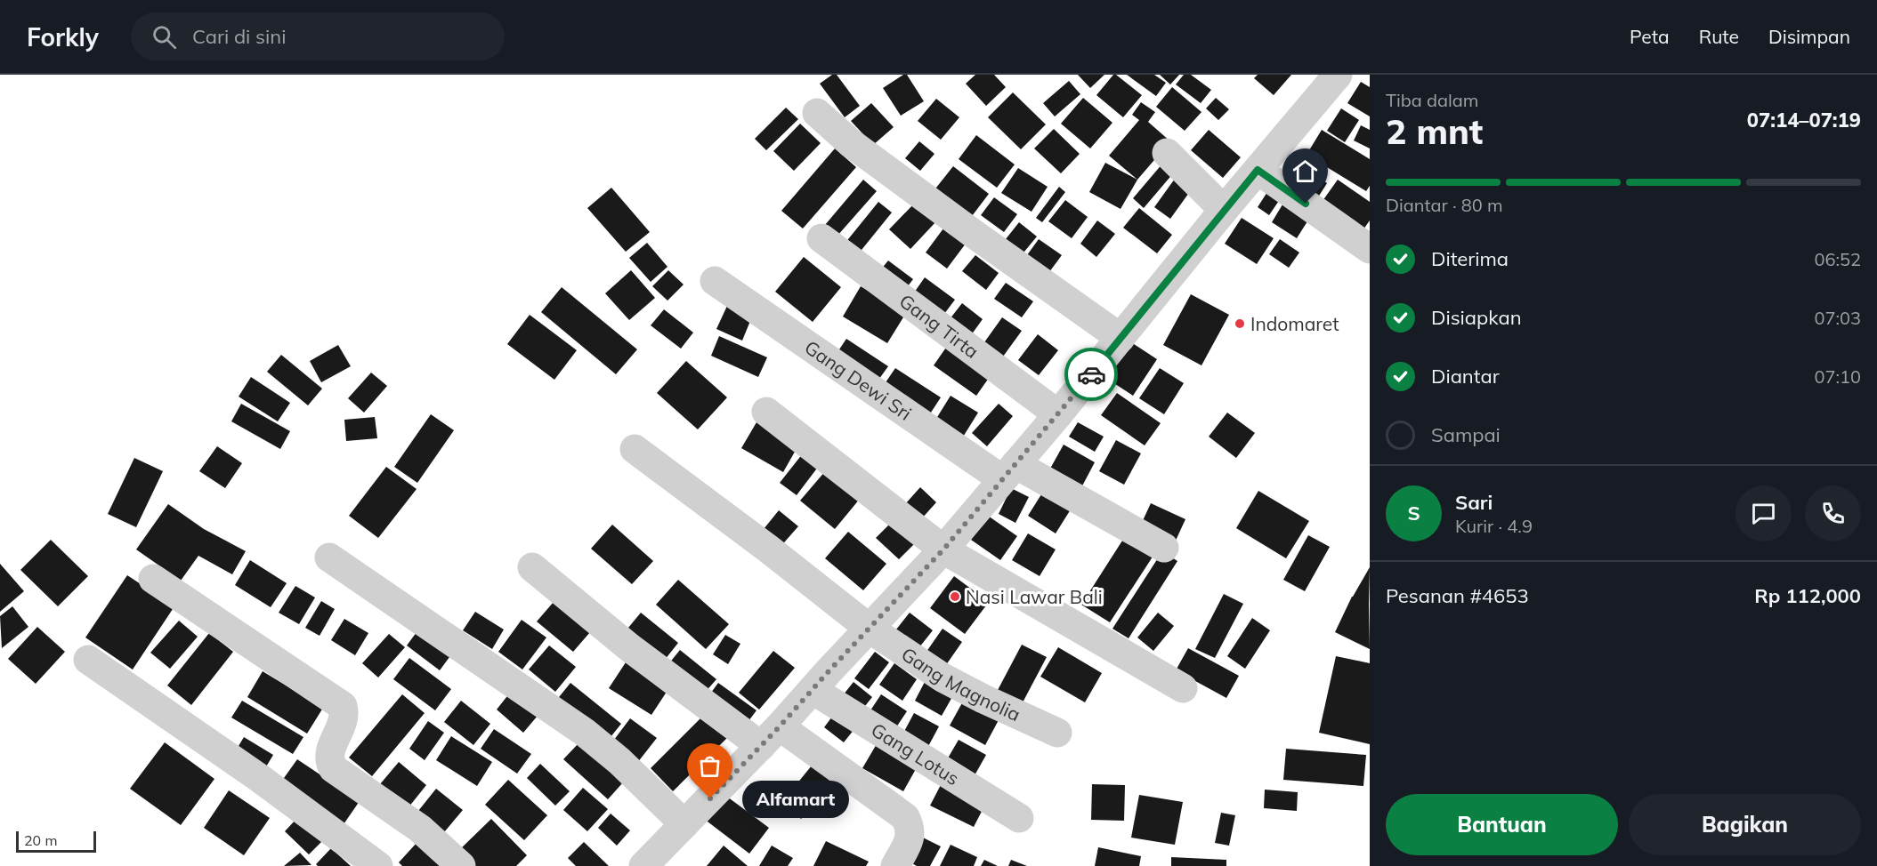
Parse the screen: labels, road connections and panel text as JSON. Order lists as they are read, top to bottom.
{
  "streets": {
    "street": [
      "Gang Tirta",
      "Gang Dewi Sri",
      "Gang Magnolia",
      "Gang Lotus"
    ]
  },
  "places": ["Indomaret", "Nasi Lawar Bali", "Alfamart"],
  "scale_bar": "20 m",
  "page": {
    "header": "Forkly",
    "search": "Cari di sini",
    "nav": ["Peta", "Rute", "Disimpan"],
    "heading": ["2 mnt", "Tiba dalam", "07:14–07:19"],
    "panel": [
      "Sari",
      "Kurir · 4.9",
      "Pesanan #4653",
      "Rp 112,000"
    ],
    "bar": "Diantar · 80 m",
    "list": [
      ["Diterima", "06:52"],
      ["Disiapkan", "07:03"],
      ["Diantar", "07:10"],
      "Sampai"
    ],
    "round": "S",
    "bubble": "Alfamart",
    "buttons": ["Bantuan", "Bagikan"],
    "scale": "20 m"
  }
}
